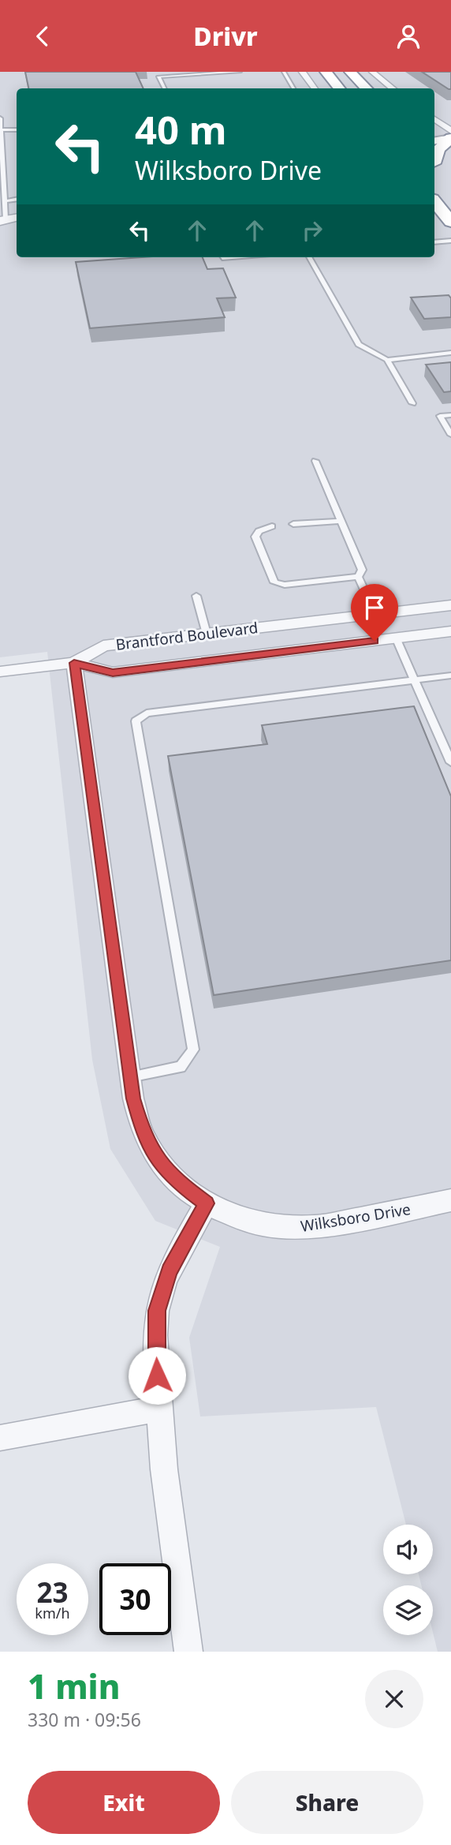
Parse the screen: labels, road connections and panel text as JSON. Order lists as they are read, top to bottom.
{
  "streets": {
    "street": ["Brantford Boulevard", "Wilksboro Drive"]
  },
  "crossings": [
    ["Brantford Boulevard", "Wilksboro Drive"]
  ],
  "page": {
    "header": "Drivr",
    "turn": ["40 m", "Wilksboro Drive"],
    "speed": "23 km/h",
    "limit": "30",
    "heading": ["1 min", "330 m · 09:56"],
    "buttons": ["Exit", "Share"]
  }
}
